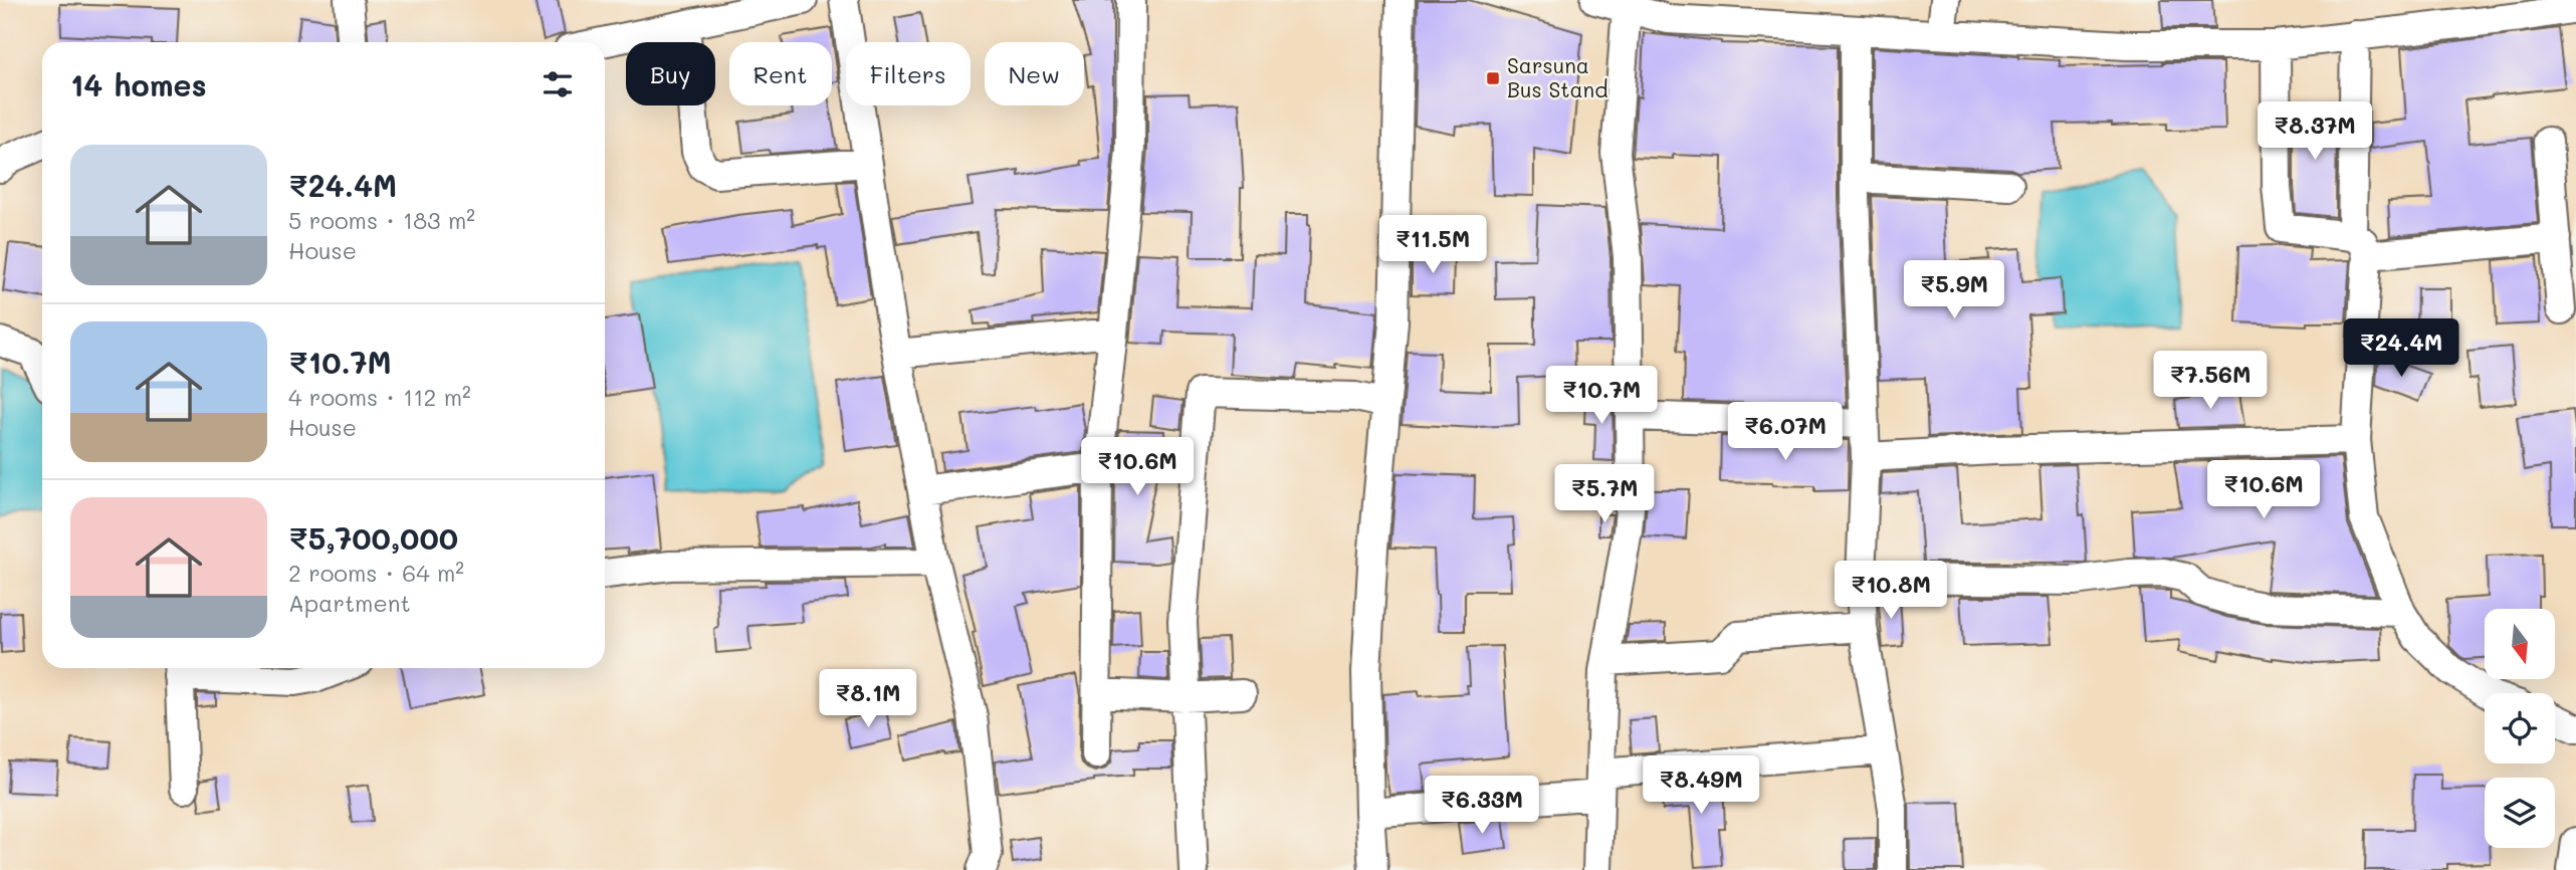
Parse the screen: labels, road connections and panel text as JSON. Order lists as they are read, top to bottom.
{
  "places": {
    "transit": ["Sarsuna Bus Stand"]
  },
  "north": "bottom",
  "page": {
    "chip": [
      "Buy",
      "Rent",
      "Filters",
      "New"
    ],
    "heading": "14 homes",
    "price": [
      "₹8.37M",
      "₹11.5M",
      "₹5.9M",
      "₹24.4M",
      "₹7.56M",
      "₹10.7M",
      "₹6.07M",
      "₹10.6M",
      "₹10.6M",
      "₹5.7M",
      "₹10.8M",
      "₹8.1M",
      "₹8.49M",
      "₹6.33M"
    ],
    "list": [
      {
        "name": "₹24.4M",
        "note": "5 rooms · 183 m² · House"
      },
      {
        "name": "₹10.7M",
        "note": "4 rooms · 112 m² · House"
      },
      {
        "name": "₹5,700,000",
        "note": "2 rooms · 64 m² · Apartment"
      }
    ]
  }
}
